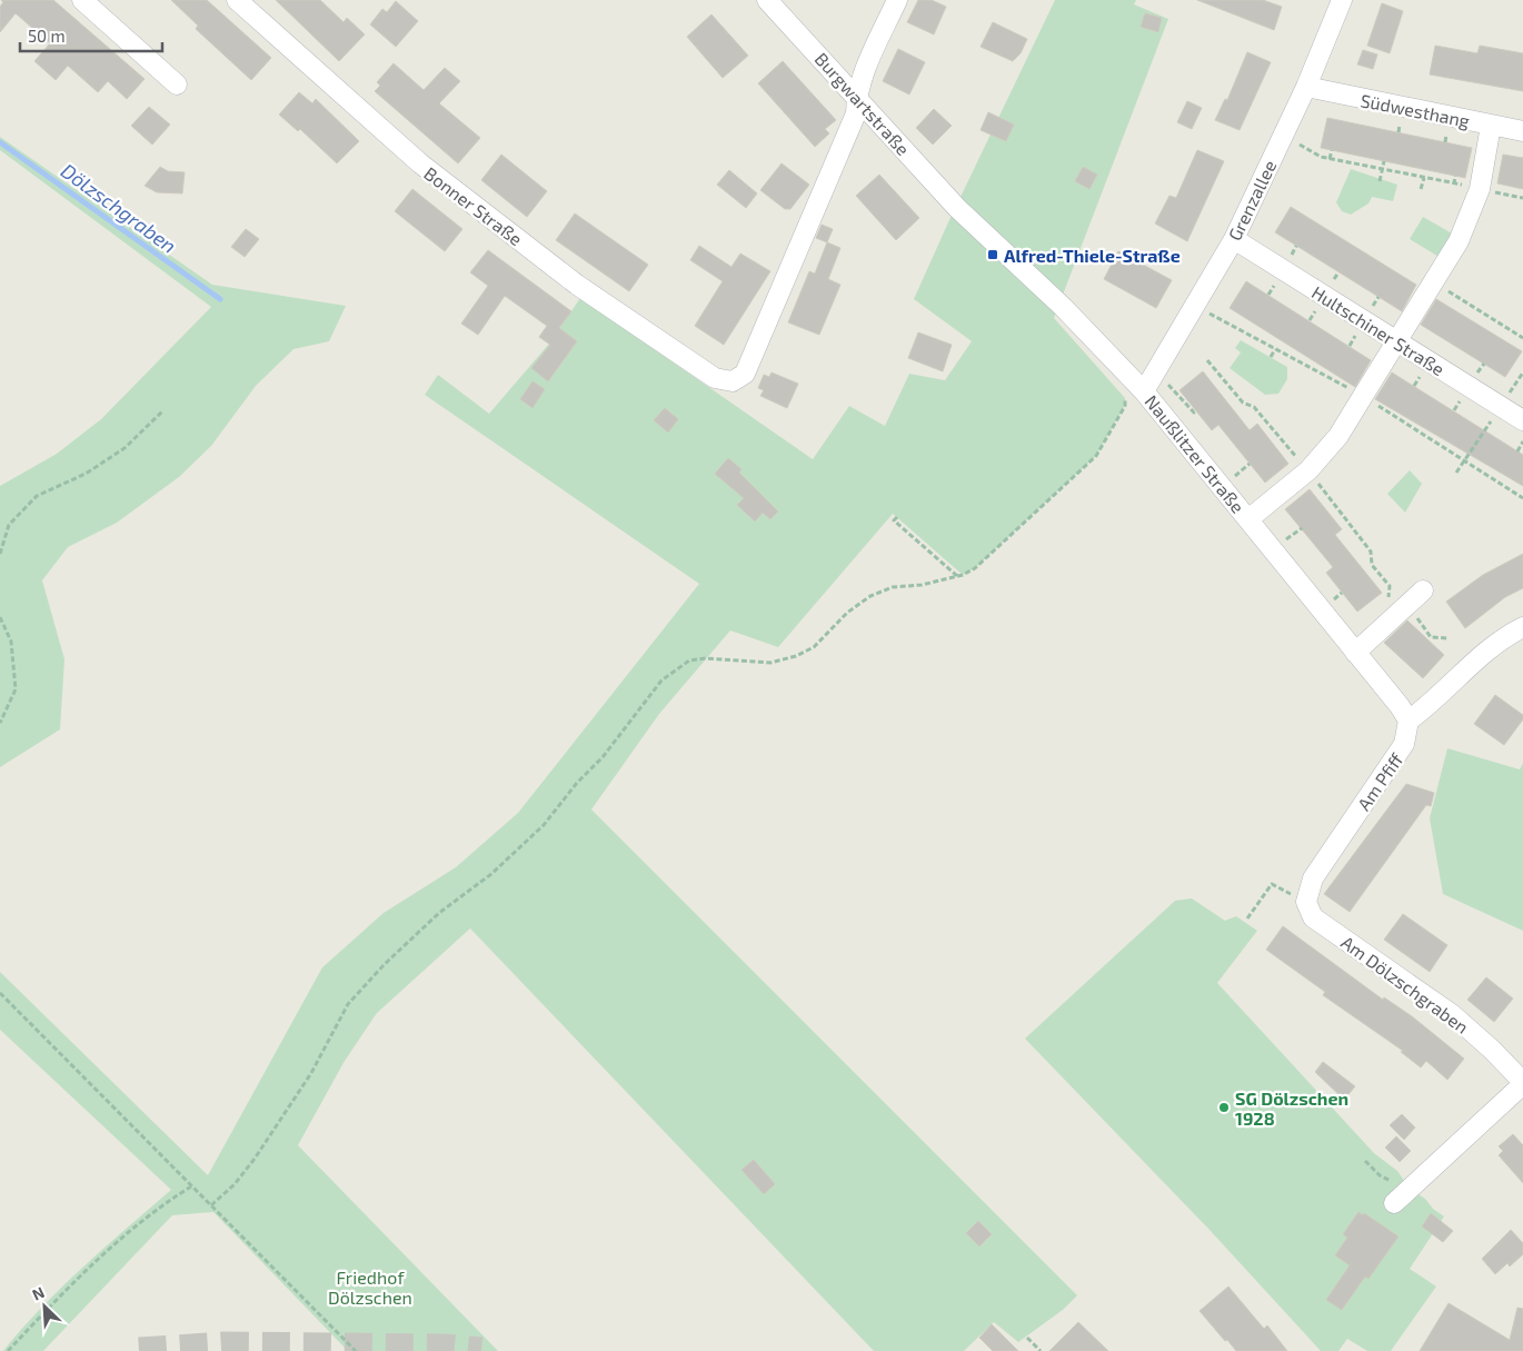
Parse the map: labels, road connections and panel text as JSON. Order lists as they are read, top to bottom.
{
  "streets": {
    "street": [
      "Burgwartstraße",
      "Südwesthang",
      "Grenzallee",
      "Bonner Straße",
      "Hultschiner Straße",
      "Naußlitzer Straße",
      "Am Pfiff",
      "Am Dölzschgraben"
    ]
  },
  "crossings": [
    ["Burgwartstraße", "Bonner Straße"],
    ["Burgwartstraße", "Naußlitzer Straße"],
    ["Südwesthang", "Grenzallee"],
    ["Grenzallee", "Hultschiner Straße"],
    ["Grenzallee", "Naußlitzer Straße"],
    ["Naußlitzer Straße", "Am Pfiff"],
    ["Am Pfiff", "Am Dölzschgraben"]
  ],
  "water": ["Dölzschgraben"],
  "parks": ["Friedhof Dölzschen"],
  "places": {
    "transit": ["Alfred-Thiele-Straße"],
    "other": ["SG Dölzschen 1928"]
  },
  "scale_bar": "50 m",
  "north": "top left"
}
